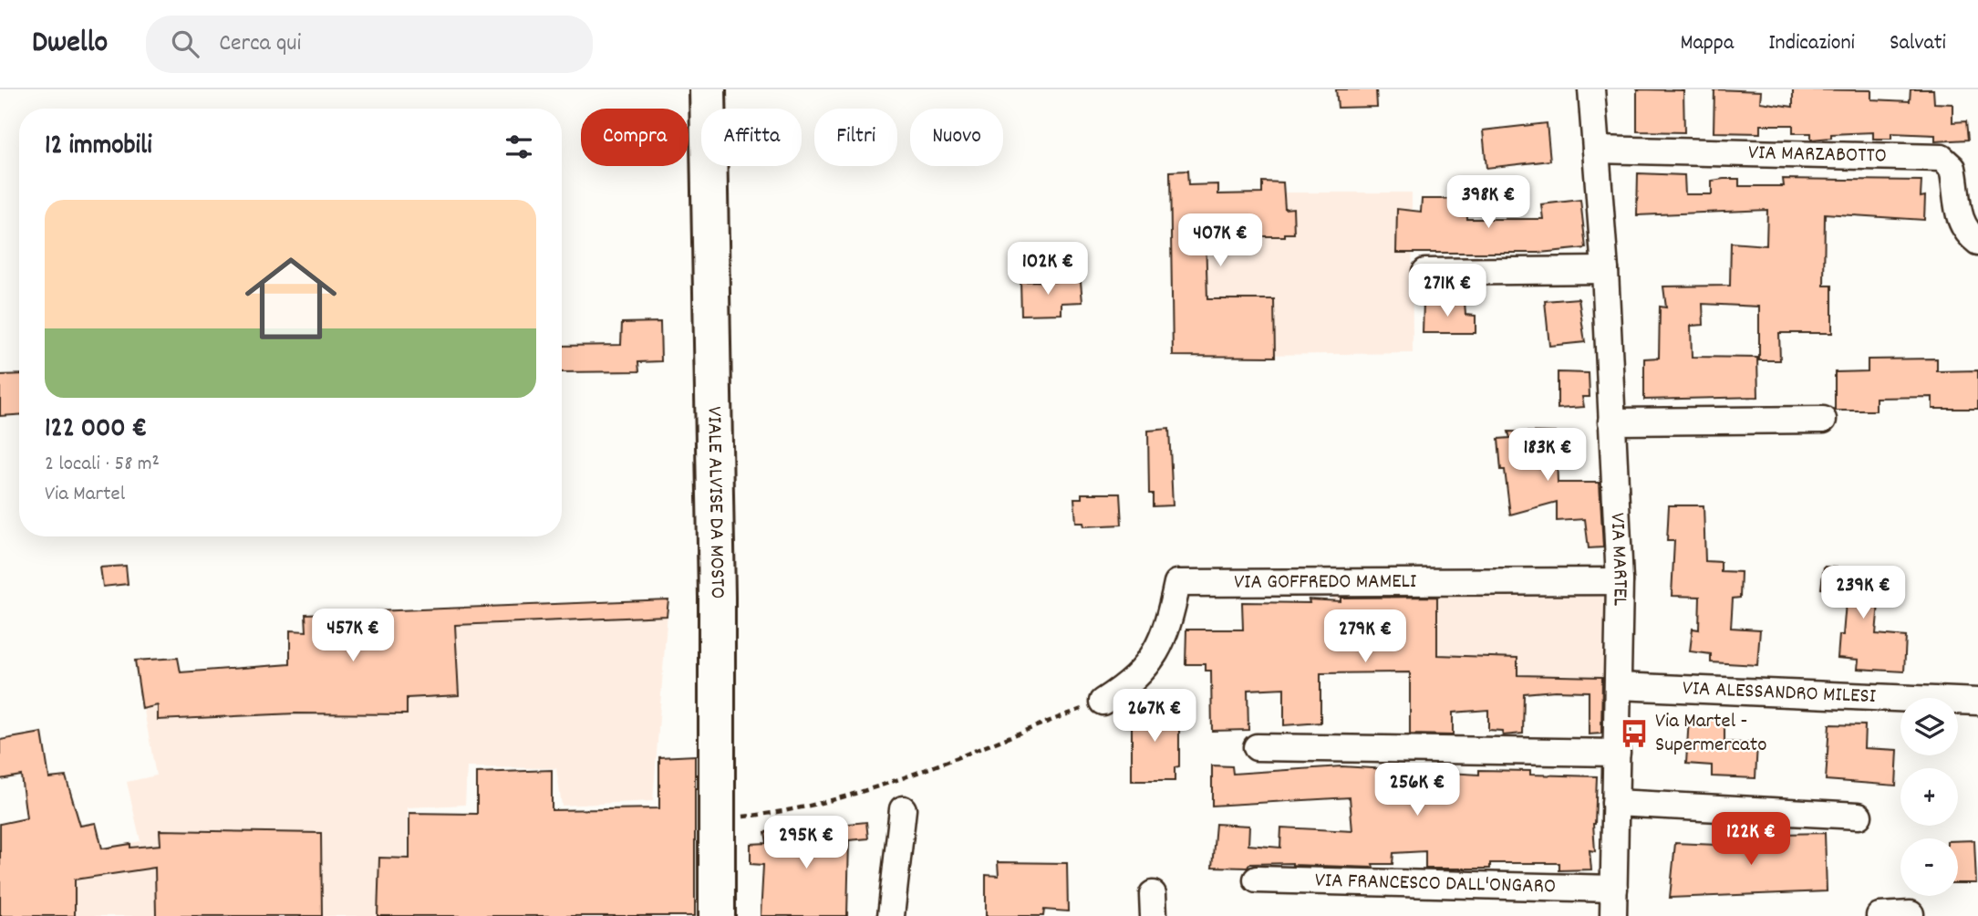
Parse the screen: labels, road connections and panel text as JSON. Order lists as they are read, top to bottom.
{
  "streets": {
    "main road": ["VIALE ALVISE DA MOSTO"],
    "street": [
      "VIA MARZABOTTO",
      "VIA MARTEL",
      "VIA GOFFREDO MAMELI",
      "VIA ALESSANDRO MILESI",
      "VIA FRANCESCO DALL'ONGARO"
    ]
  },
  "crossings": [
    ["VIA MARZABOTTO", "VIA MARTEL"],
    ["VIA MARTEL", "VIA GOFFREDO MAMELI"],
    ["VIA MARTEL", "VIA ALESSANDRO MILESI"],
    ["VIA MARTEL", "VIA FRANCESCO DALL'ONGARO"]
  ],
  "places": {
    "bus stop": ["Via Martel - Supermercato"]
  },
  "page": {
    "header": "Dwello",
    "search": "Cerca qui",
    "nav": ["Mappa", "Indicazioni", "Salvati"],
    "chip": [
      "Compra",
      "Affitta",
      "Filtri",
      "Nuovo"
    ],
    "heading": "12 immobili",
    "price": [
      "398K €",
      "407K €",
      "102K €",
      "271K €",
      "183K €",
      "239K €",
      "457K €",
      "279K €",
      "267K €",
      "256K €",
      "122K €",
      "295K €"
    ],
    "list": [
      {
        "name": "122 000 €",
        "note": "2 locali · 58 m² · Via Martel"
      }
    ],
    "map_buttons": ["+", "−"]
  }
}
